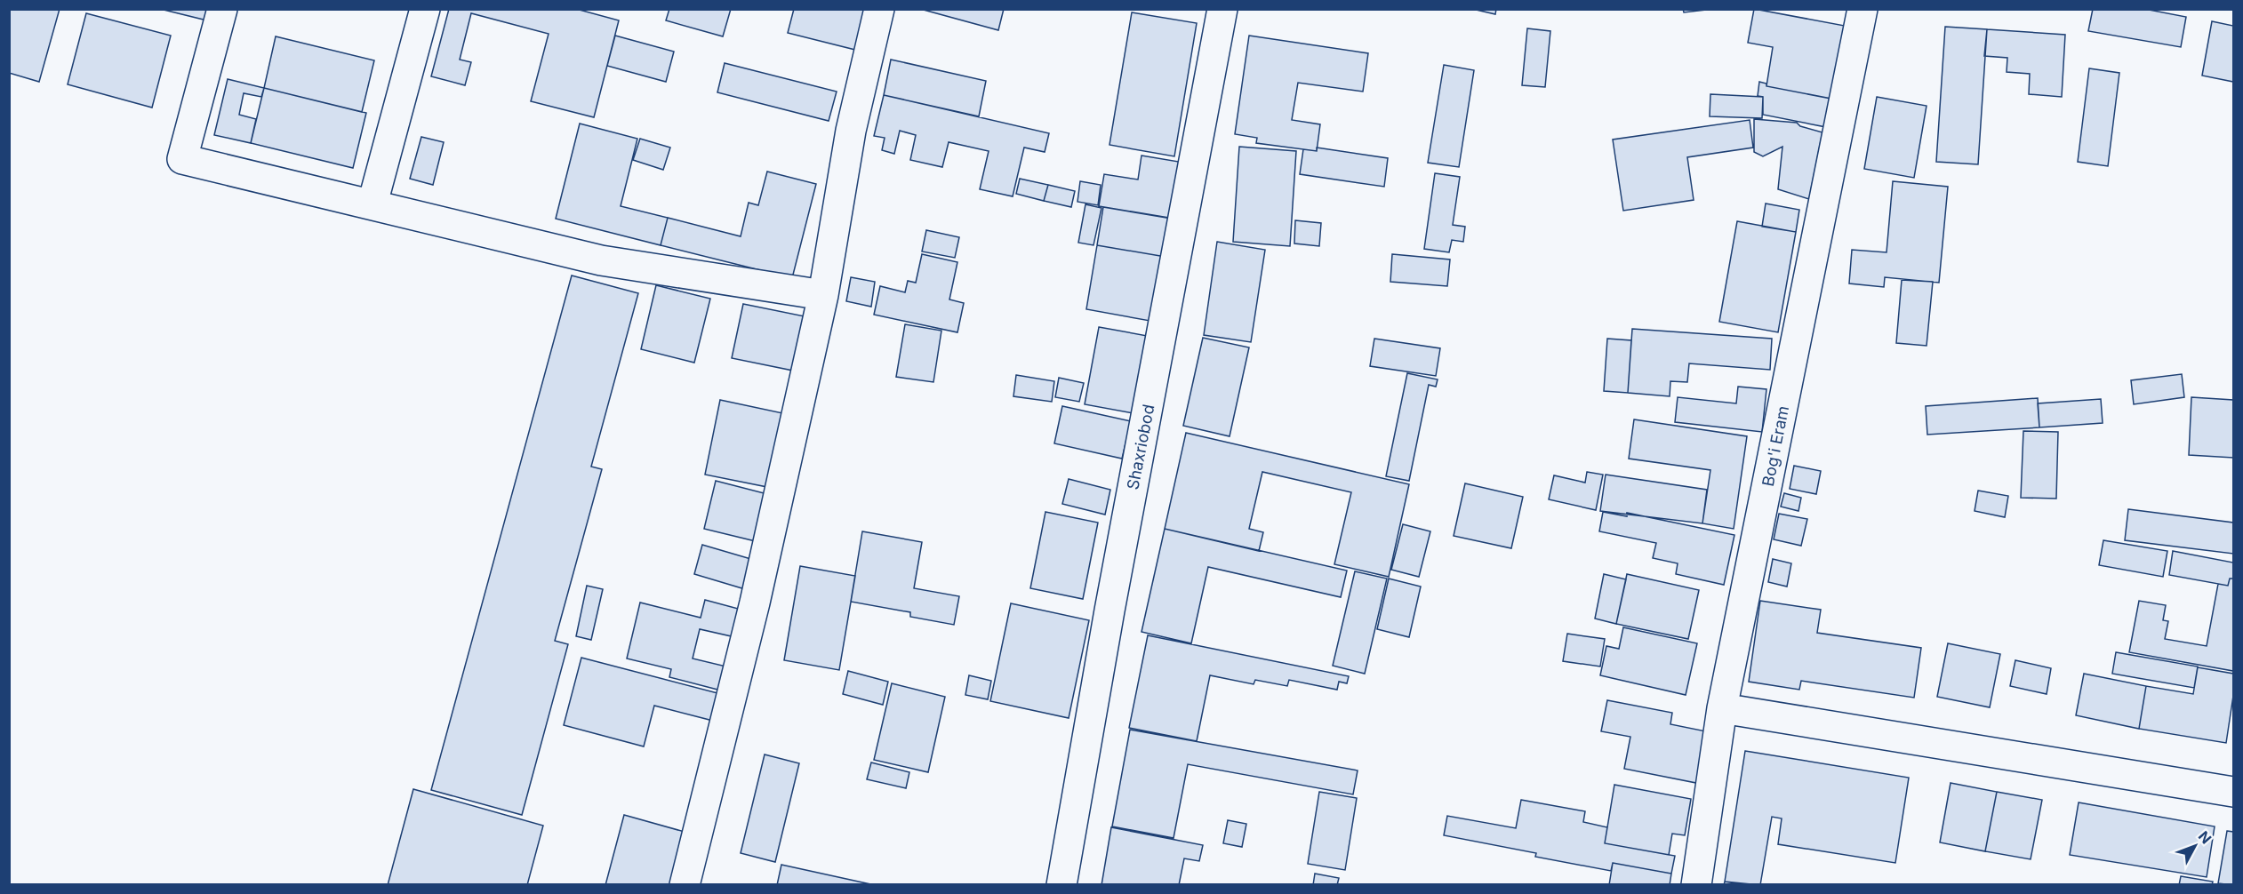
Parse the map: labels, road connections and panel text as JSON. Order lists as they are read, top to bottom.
{
  "streets": {
    "street": ["Bog'i Eram", "Shaxriobod"]
  },
  "north": "top right"
}
